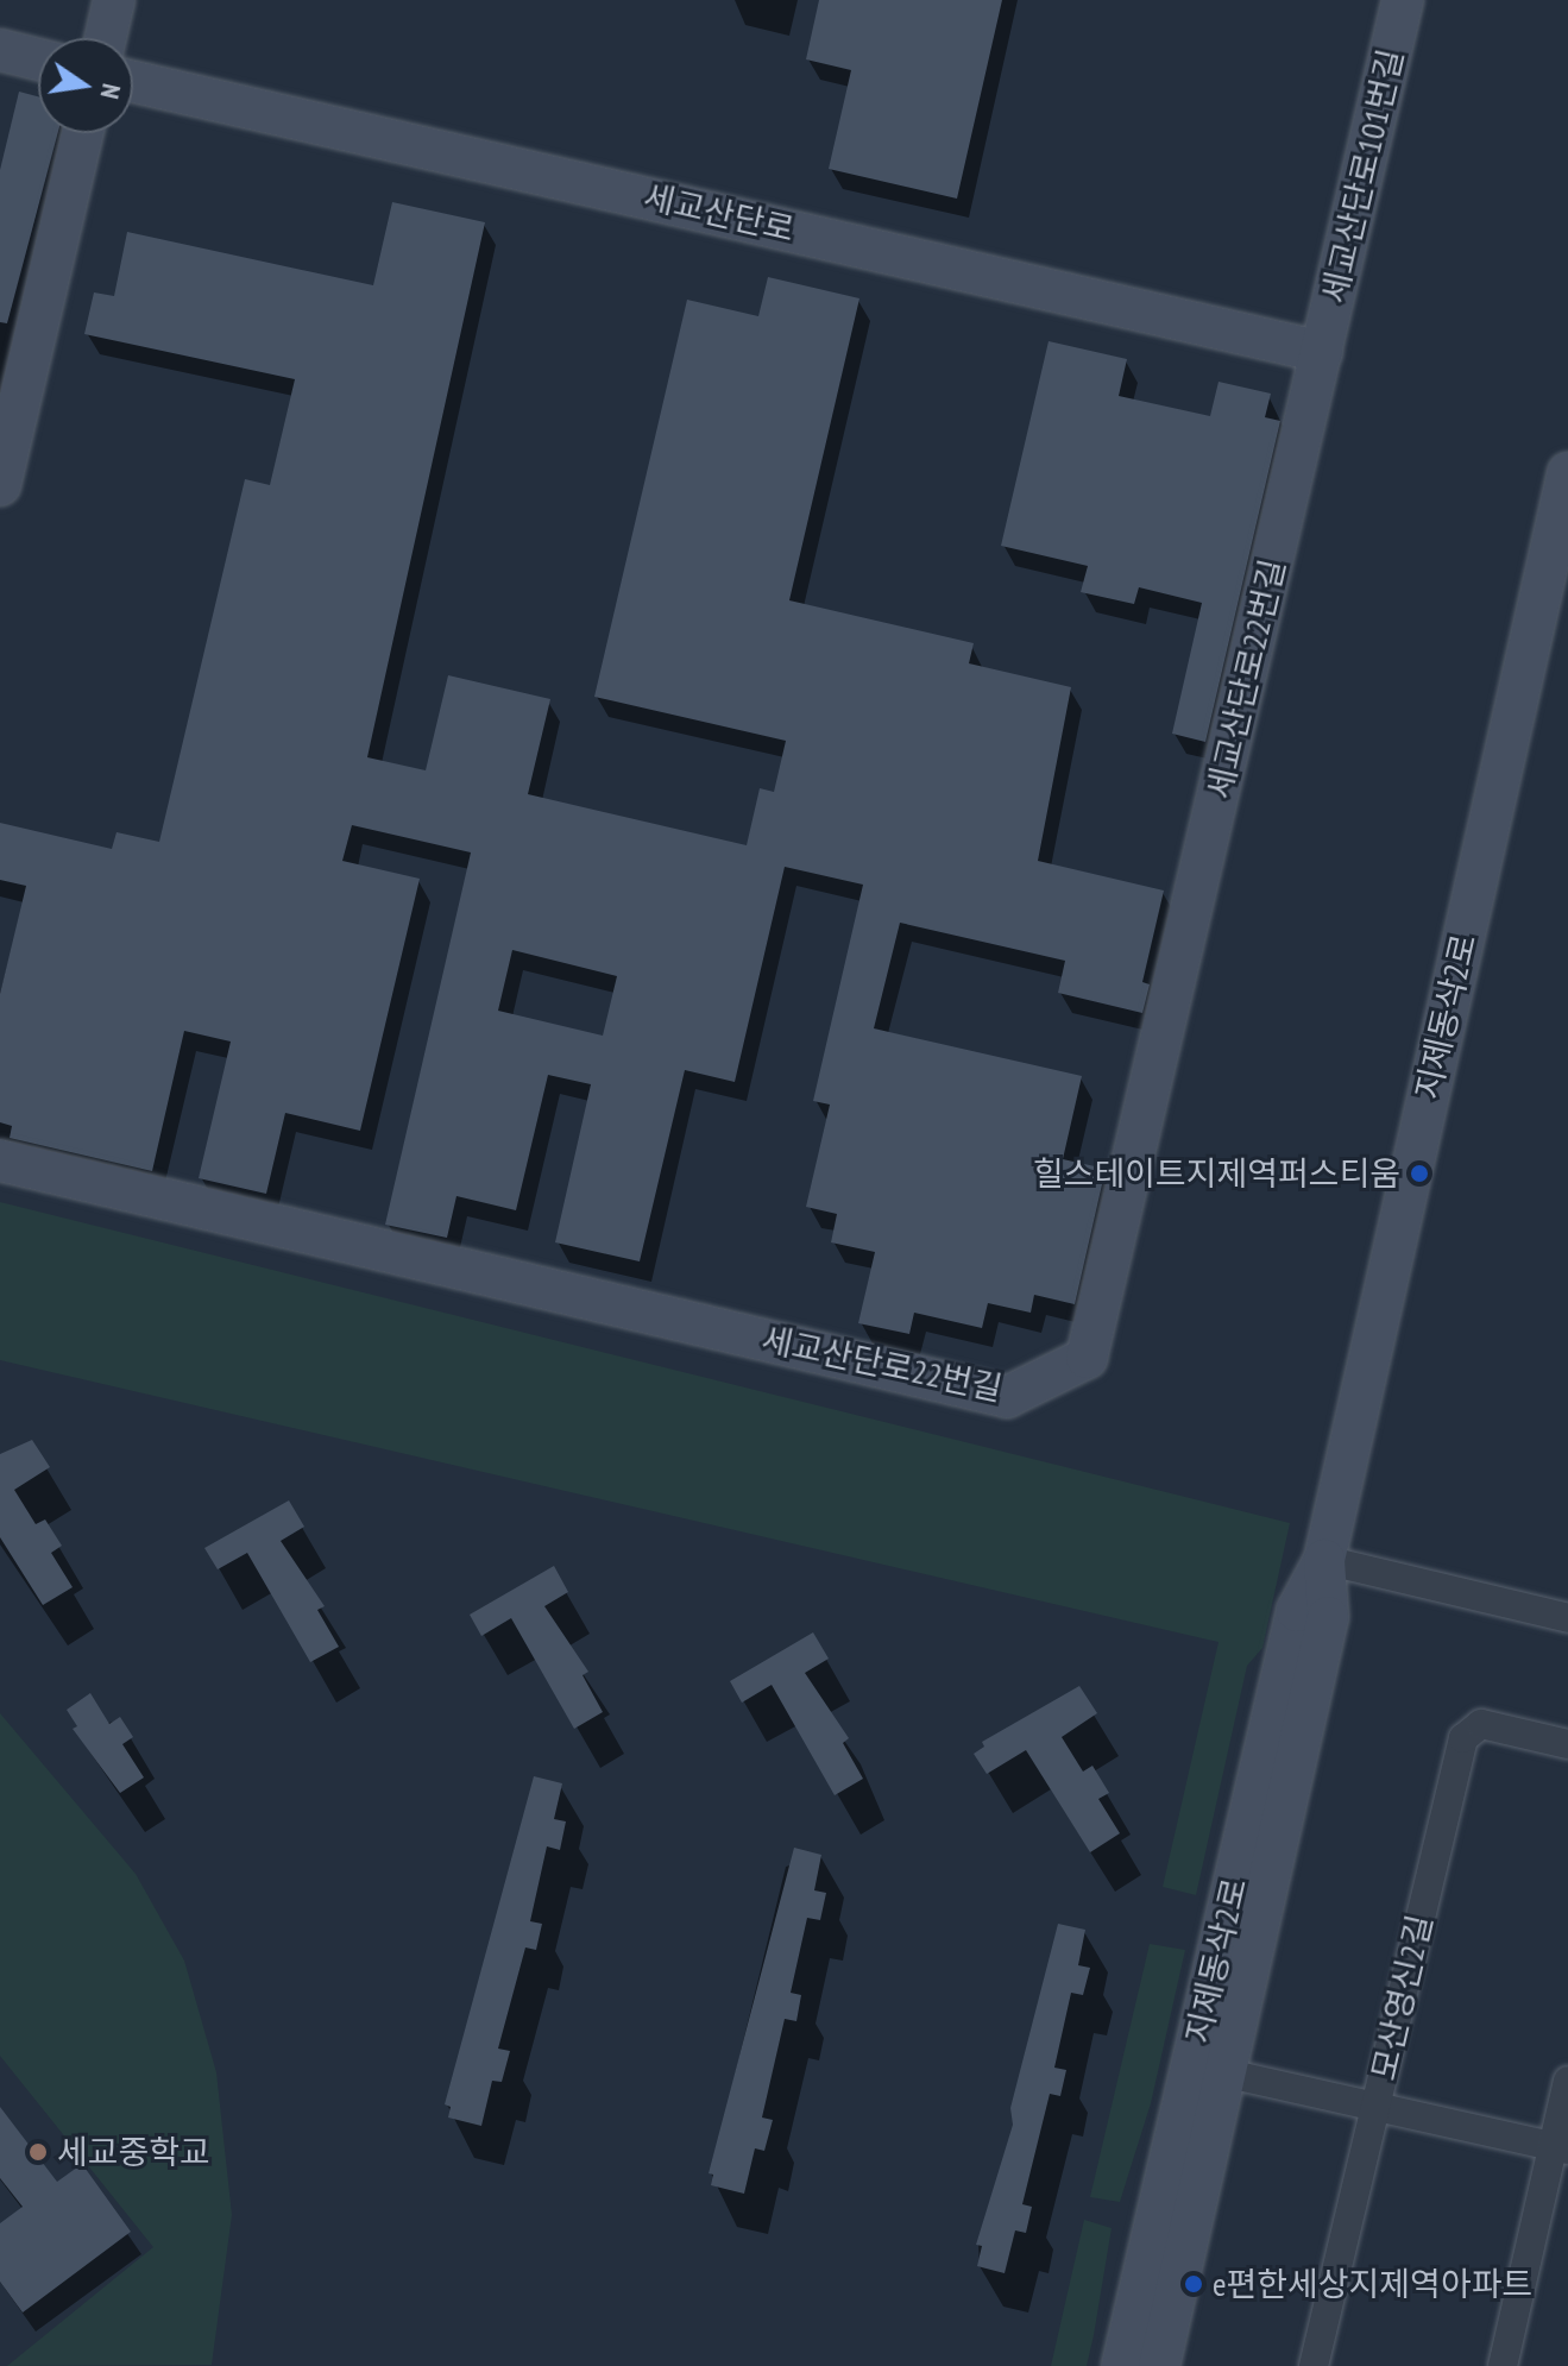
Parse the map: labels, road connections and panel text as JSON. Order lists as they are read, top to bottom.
{
  "streets": {
    "street": [
      "세교산단로101번길",
      "세교산단로",
      "세교산단로22번길",
      "지제동삭2로",
      "모산영신2길"
    ]
  },
  "crossings": [
    ["세교산단로101번길", "세교산단로"],
    ["세교산단로101번길", "세교산단로22번길"],
    ["세교산단로", "세교산단로22번길"]
  ],
  "places": ["힐스테이트지제역퍼스티움", "세교중학교", "e편한세상지제역아파트"],
  "north": "right"
}
